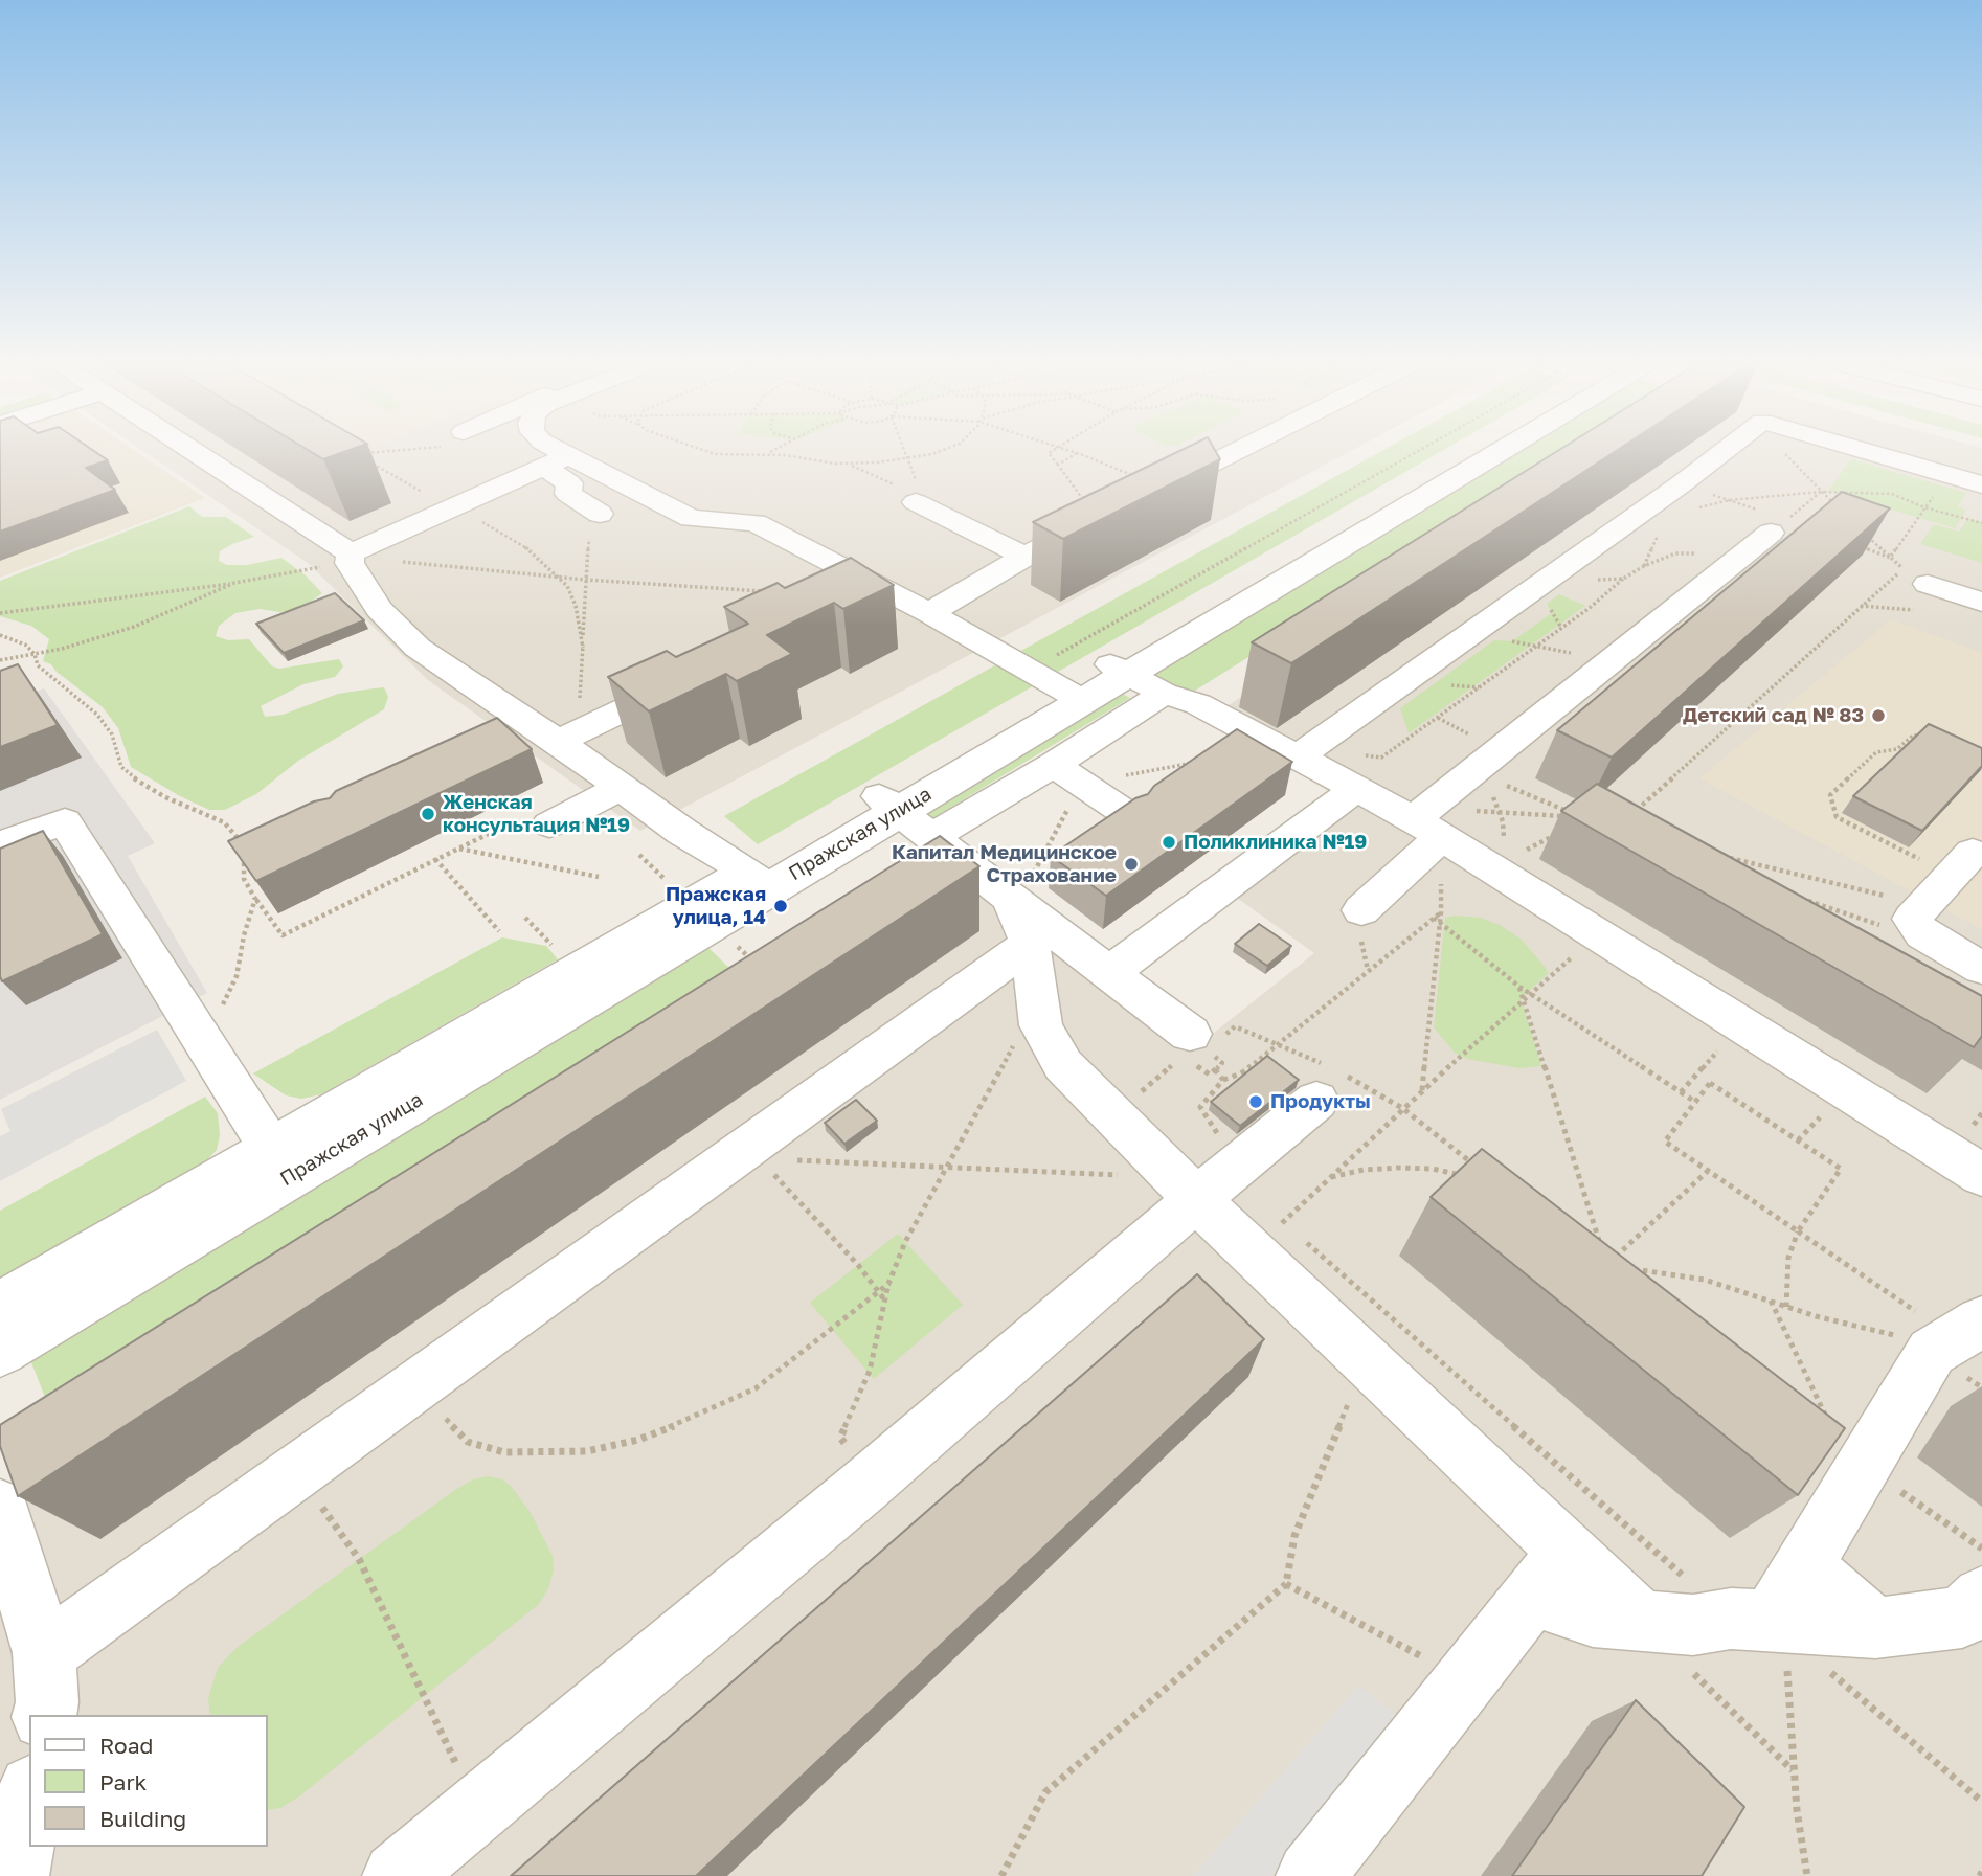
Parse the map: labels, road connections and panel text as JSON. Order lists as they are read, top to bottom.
{
  "streets": {
    "street": ["Пражская улица"]
  },
  "places": [
    "Детский сад № 83",
    "Женская консультация №19",
    "Поликлиника №19",
    "Капитал Медицинское Страхование",
    "Пражская улица, 14",
    "Продукты"
  ],
  "legend": ["Road", "Park", "Building"]
}
